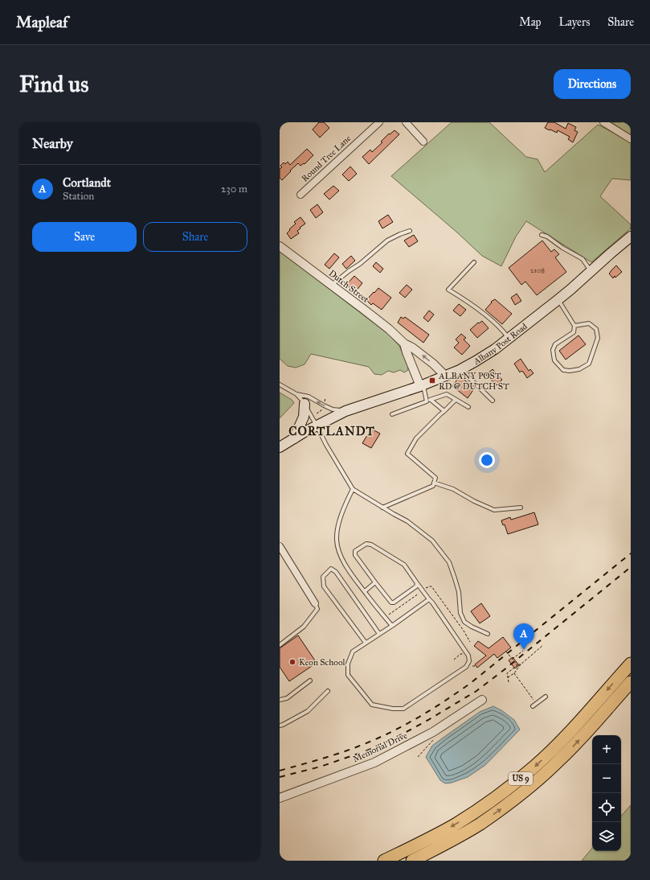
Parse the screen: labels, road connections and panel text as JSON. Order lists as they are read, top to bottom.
{
  "streets": {
    "highway": ["US 9"],
    "main road": ["Albany Post Road"],
    "street": ["Round Tree Lane", "Dutch Street", "Memorial Drive"]
  },
  "crossings": [
    ["Dutch Street", "Albany Post Road"]
  ],
  "districts": ["CORTLANDT"],
  "places": {
    "transit": ["ALBANY POST RD @ DUTCH ST"],
    "other": ["Keon School"]
  },
  "house_numbers": ["2108"],
  "page": {
    "header": "Mapleaf",
    "nav": ["Map", "Layers", "Share"],
    "buttons": [
      "Directions",
      ["Save", "Share"]
    ],
    "title": "Find us",
    "heading": "Nearby",
    "list": [
      {
        "mark": "A",
        "name": "Cortlandt",
        "note": "Station",
        "value": "230 m"
      }
    ],
    "pins": "A",
    "map_buttons": ["+", "−"]
  }
}
